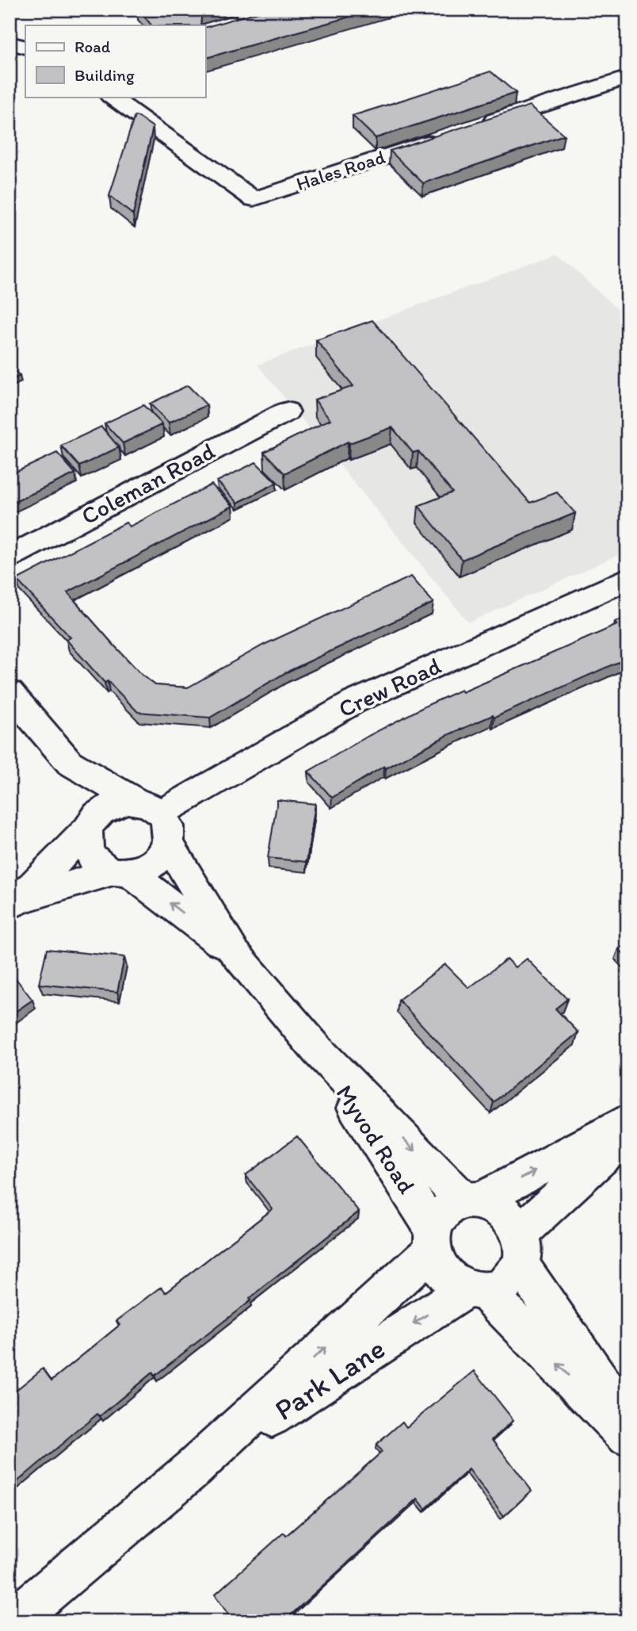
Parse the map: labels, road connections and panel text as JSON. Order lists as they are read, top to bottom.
{
  "streets": {
    "street": [
      "Hales Road",
      "Coleman Road",
      "Crew Road",
      "Myvod Road",
      "Park Lane"
    ]
  },
  "crossings": [
    ["Crew Road", "Myvod Road"],
    ["Myvod Road", "Park Lane"]
  ],
  "legend": ["Road", "Building"]
}
